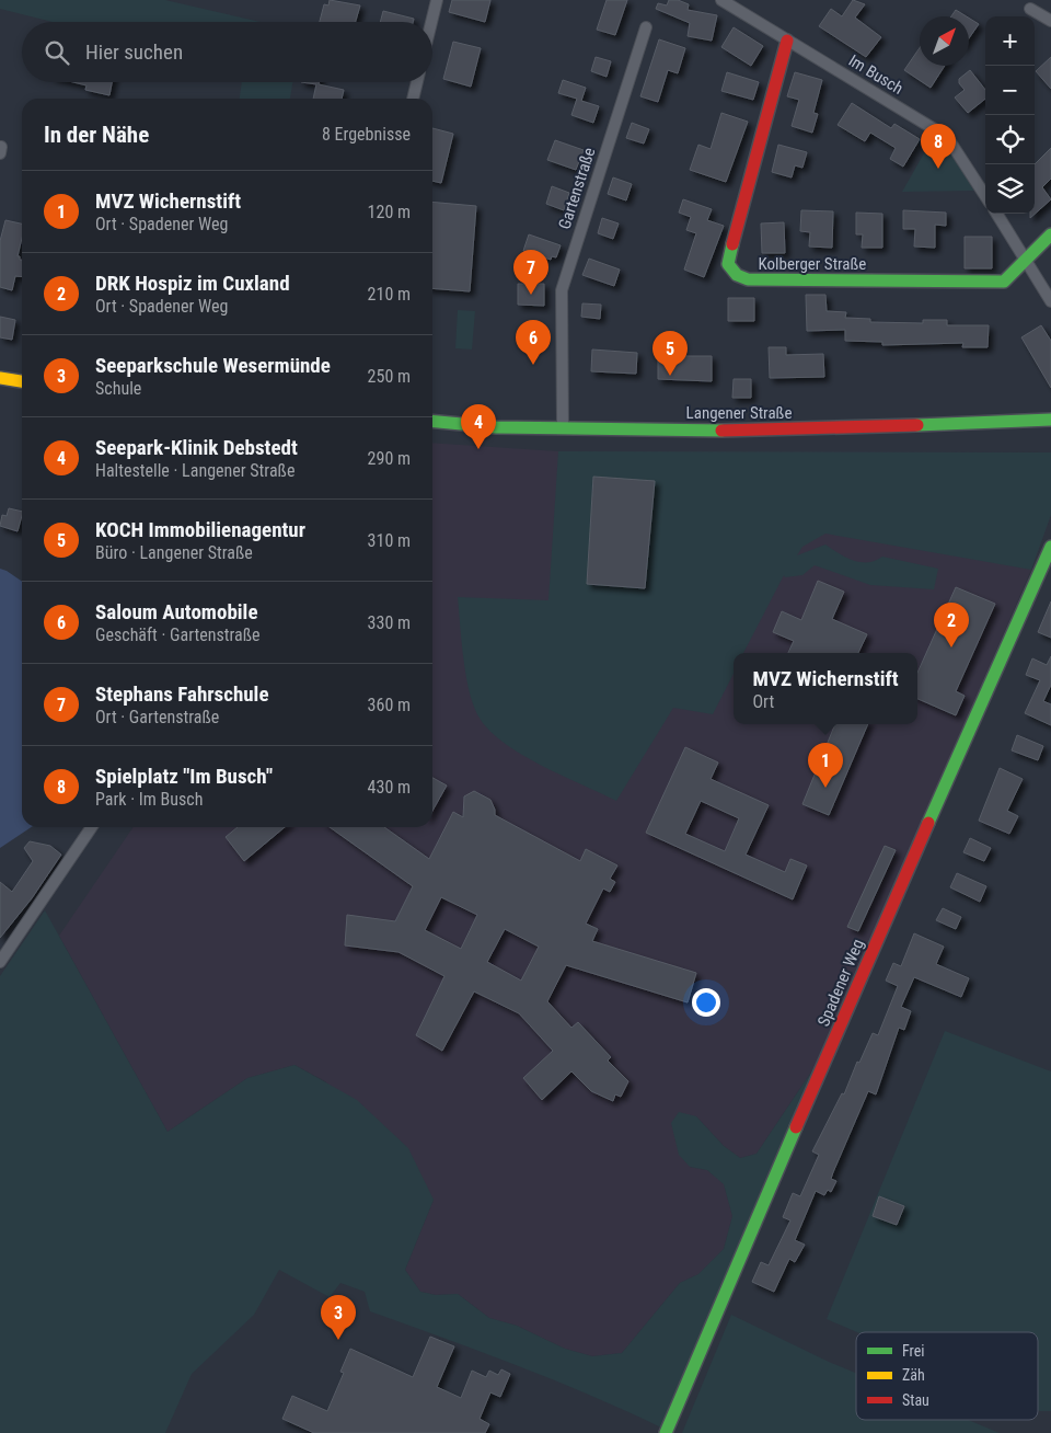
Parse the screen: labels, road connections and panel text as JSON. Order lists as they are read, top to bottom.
{
  "streets": {
    "street": [
      "Im Busch",
      "Gartenstraße",
      "Kolberger Straße",
      "Langener Straße",
      "Spadener Weg"
    ]
  },
  "crossings": [
    ["Im Busch", "Kolberger Straße"],
    ["Gartenstraße", "Langener Straße"]
  ],
  "legend": ["Frei", "Zäh", "Stau"],
  "north": "top right",
  "page": {
    "map_buttons": ["+", "−"],
    "search": "Hier suchen",
    "heading": ["In der Nähe", "8 Ergebnisse"],
    "pins": [
      "8",
      "7",
      "6",
      "5",
      "4",
      "2",
      "1",
      "3"
    ],
    "list": [
      {
        "mark": "1",
        "name": "MVZ Wichernstift",
        "note": "Ort · Spadener Weg",
        "value": "120 m"
      },
      {
        "mark": "2",
        "name": "DRK Hospiz im Cuxland",
        "note": "Ort · Spadener Weg",
        "value": "210 m"
      },
      {
        "mark": "3",
        "name": "Seeparkschule Wesermünde",
        "note": "Schule",
        "value": "250 m"
      },
      {
        "mark": "4",
        "name": "Seepark-Klinik Debstedt",
        "note": "Haltestelle · Langener Straße",
        "value": "290 m"
      },
      {
        "mark": "5",
        "name": "KOCH Immobilienagentur",
        "note": "Büro · Langener Straße",
        "value": "310 m"
      },
      {
        "mark": "6",
        "name": "Saloum Automobile",
        "note": "Geschäft · Gartenstraße",
        "value": "330 m"
      },
      {
        "mark": "7",
        "name": "Stephans Fahrschule",
        "note": "Ort · Gartenstraße",
        "value": "360 m"
      },
      {
        "mark": "8",
        "name": "Spielplatz \"Im Busch\"",
        "note": "Park · Im Busch",
        "value": "430 m"
      }
    ],
    "popup": ["MVZ Wichernstift", "Ort"]
  }
}
